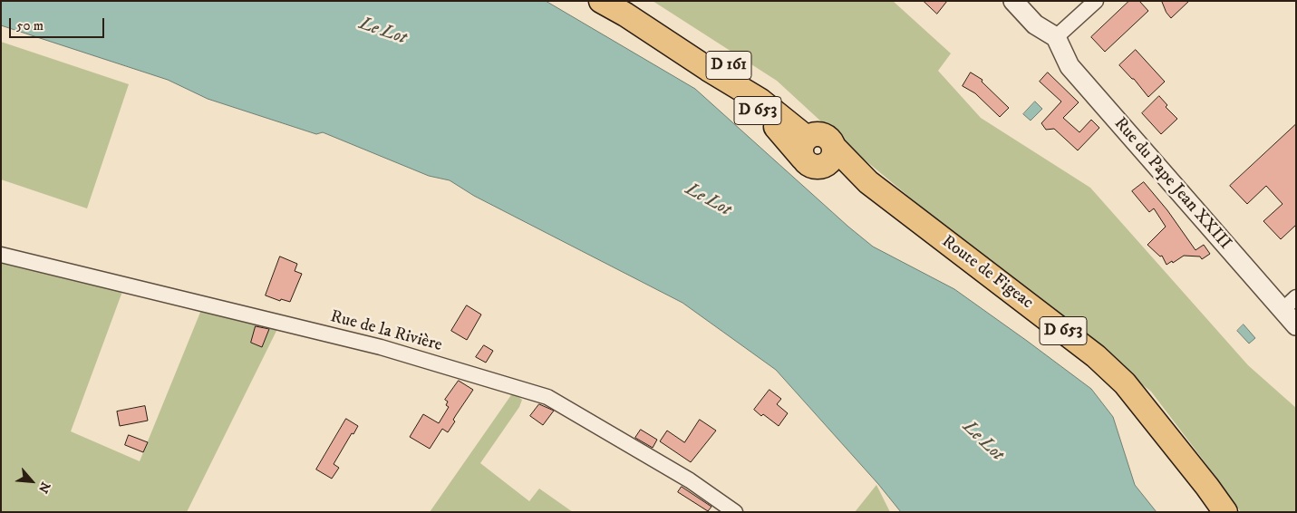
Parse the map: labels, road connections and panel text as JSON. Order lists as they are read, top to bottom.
{
  "streets": {
    "main road": ["D 161", "D 653", "Route de Figeac"],
    "street": ["Rue du Pape Jean XXIII", "Rue de la Rivière"]
  },
  "crossings": [
    ["D 161", "D 653"],
    ["D 161", "Route de Figeac"],
    ["D 653", "Route de Figeac"]
  ],
  "water": ["Le Lot"],
  "scale_bar": "50 m",
  "north": "bottom right"
}
